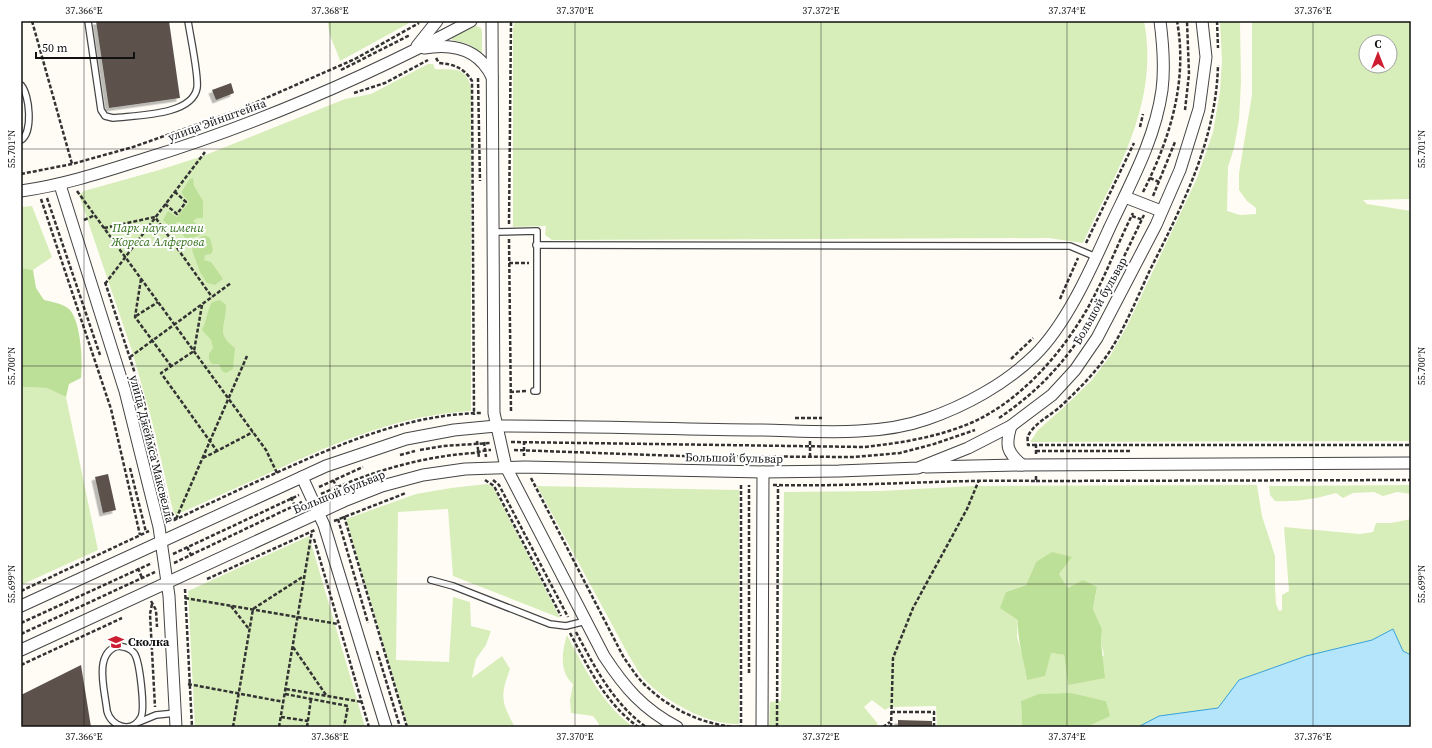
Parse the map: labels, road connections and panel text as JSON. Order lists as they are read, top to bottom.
{
  "streets": {
    "street": ["улица Эйнштейна", "Большой бульвар", "улица Джеймса Максвелла"]
  },
  "crossings": [
    ["улица Эйнштейна", "улица Джеймса Максвелла"],
    ["Большой бульвар", "улица Джеймса Максвелла"]
  ],
  "parks": ["Парк наук имени Жореса Алферова"],
  "places": {
    "school or university": ["Сколка"]
  },
  "scale_bar": "50 m",
  "north": "top",
  "coordinates": [
    "37.366°E",
    "37.368°E",
    "37.370°E",
    "37.372°E",
    "37.374°E",
    "37.376°E",
    "55.701°N",
    "55.700°N",
    "55.699°N"
  ]
}
